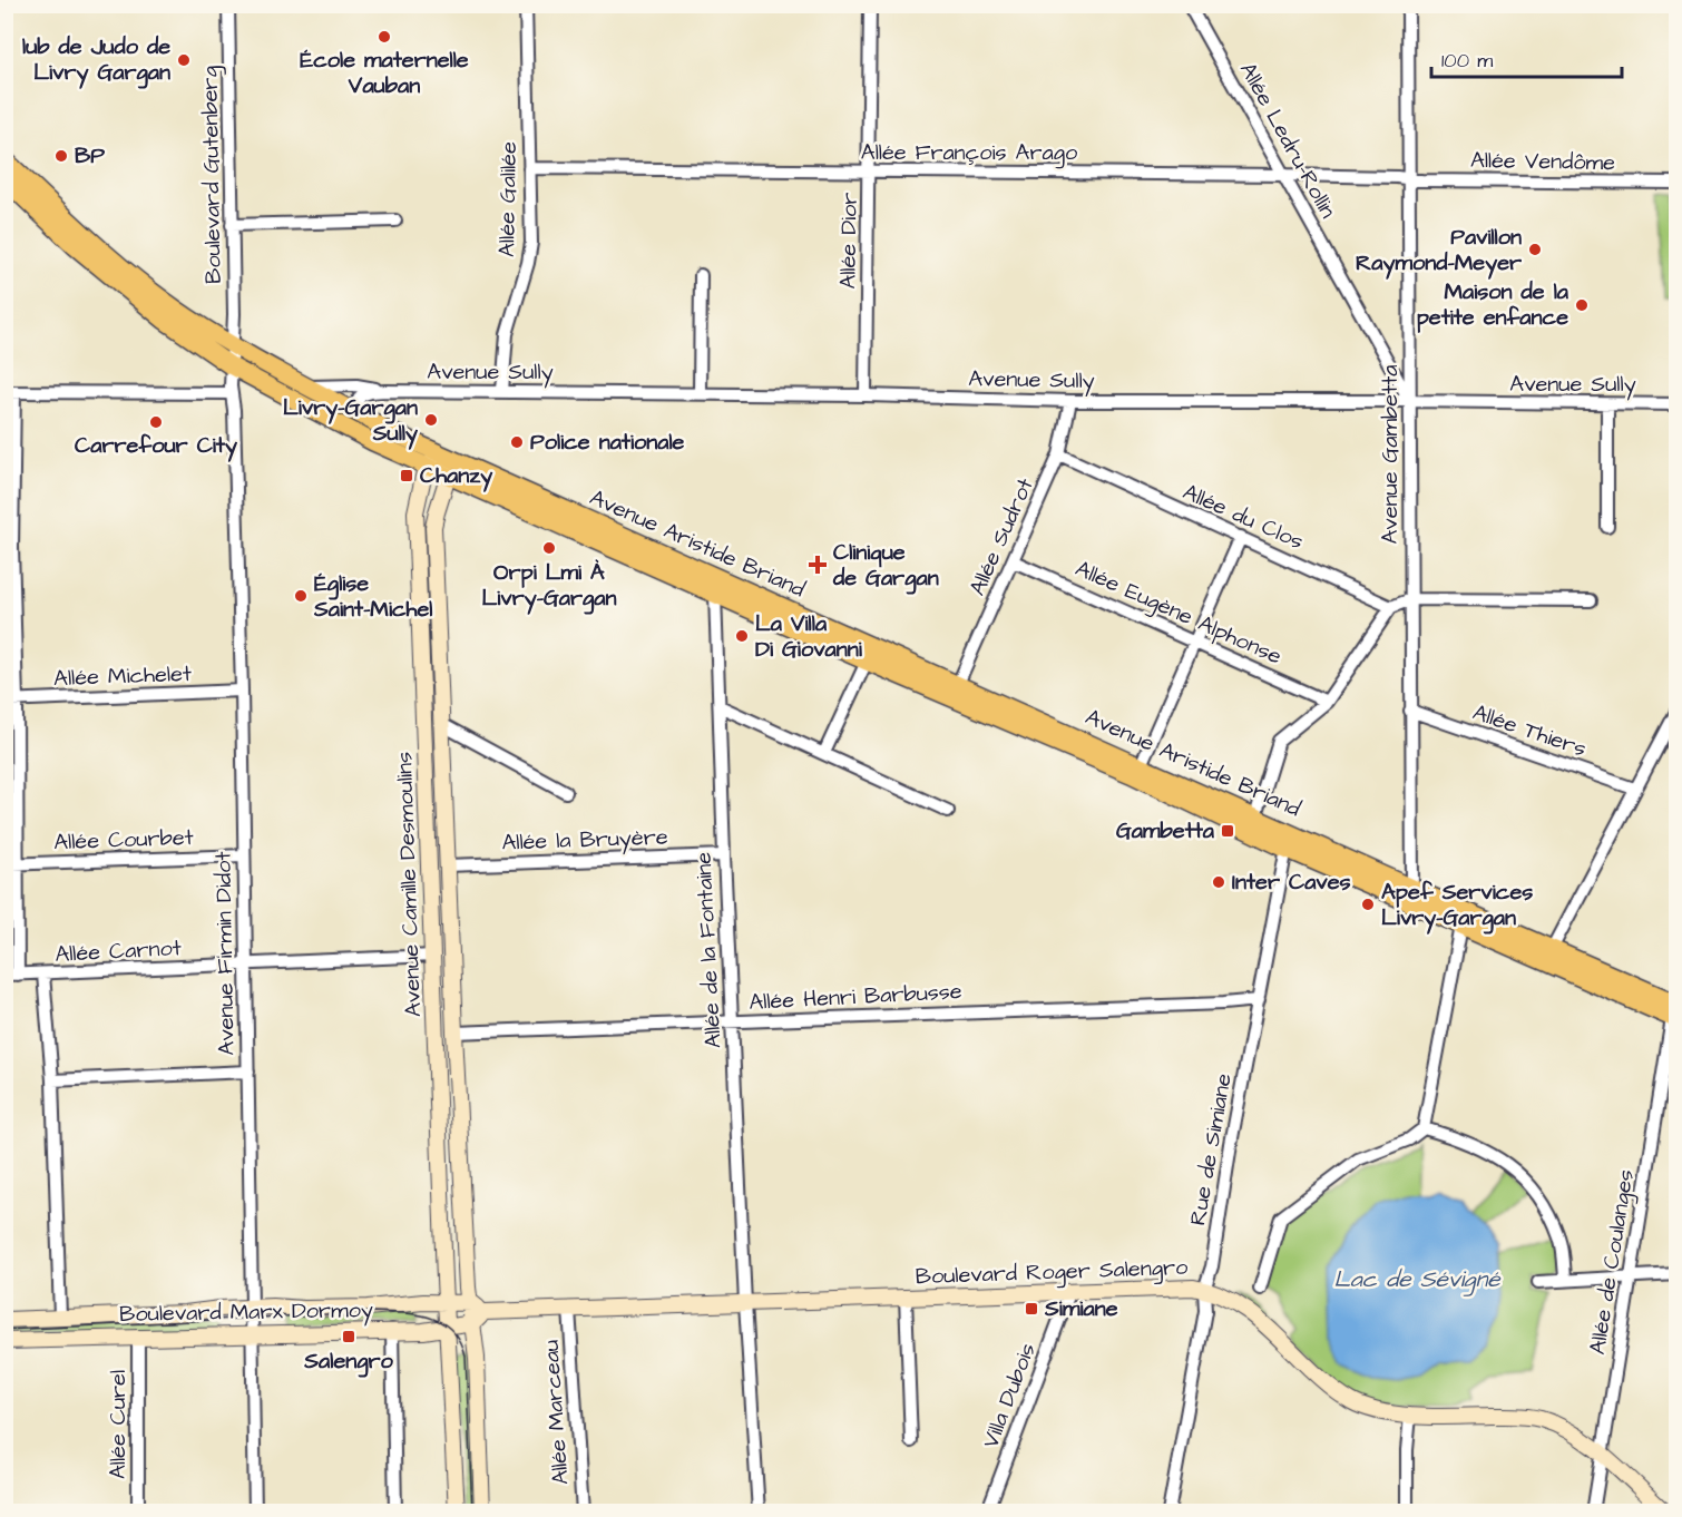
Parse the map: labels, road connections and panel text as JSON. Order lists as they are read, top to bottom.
{
  "streets": {
    "main road": [
      "Avenue Aristide Briand",
      "Avenue Camille Desmoulins",
      "Boulevard Roger Salengro",
      "Boulevard Marx Dormoy"
    ],
    "street": [
      "Allée Ledru-Rollin",
      "Allée François Arago",
      "Allée Vendôme",
      "Boulevard Gutenberg",
      "Allée Galilée",
      "Allée Dior",
      "Avenue Sully",
      "Avenue Gambetta",
      "Allée du Clos",
      "Allée Sudrot",
      "Allée Eugène Alphonse",
      "Allée Michelet",
      "Allée Thiers",
      "Allée Courbet",
      "Allée la Bruyère",
      "Allée de la Fontaine",
      "Allée Carnot",
      "Avenue Firmin Didot",
      "Allée Henri Barbusse",
      "Rue de Simiane",
      "Allée de Coulanges",
      "Villa Dubois",
      "Allée Marceau",
      "Allée Curel"
    ]
  },
  "crossings": [
    ["Allée Ledru-Rollin", "Allée François Arago"],
    ["Allée Ledru-Rollin", "Avenue Sully"],
    ["Allée Ledru-Rollin", "Avenue Gambetta"],
    ["Allée François Arago", "Allée Vendôme"],
    ["Allée François Arago", "Allée Galilée"],
    ["Allée François Arago", "Allée Dior"],
    ["Allée François Arago", "Avenue Gambetta"],
    ["Allée Vendôme", "Avenue Gambetta"],
    ["Boulevard Gutenberg", "Avenue Aristide Briand"],
    ["Boulevard Gutenberg", "Avenue Firmin Didot"],
    ["Allée Galilée", "Avenue Sully"],
    ["Allée Dior", "Avenue Sully"],
    ["Avenue Sully", "Avenue Gambetta"],
    ["Avenue Sully", "Allée Sudrot"],
    ["Avenue Sully", "Avenue Aristide Briand"],
    ["Avenue Gambetta", "Avenue Aristide Briand"],
    ["Avenue Gambetta", "Allée Thiers"],
    ["Allée du Clos", "Allée Sudrot"],
    ["Allée Sudrot", "Avenue Aristide Briand"],
    ["Allée Sudrot", "Allée Eugène Alphonse"],
    ["Avenue Aristide Briand", "Avenue Camille Desmoulins"],
    ["Avenue Aristide Briand", "Allée de la Fontaine"],
    ["Avenue Aristide Briand", "Avenue Firmin Didot"],
    ["Avenue Aristide Briand", "Rue de Simiane"],
    ["Avenue Aristide Briand", "Allée de Coulanges"],
    ["Allée Michelet", "Avenue Firmin Didot"],
    ["Allée Courbet", "Avenue Firmin Didot"],
    ["Allée la Bruyère", "Avenue Camille Desmoulins"],
    ["Allée la Bruyère", "Allée de la Fontaine"],
    ["Avenue Camille Desmoulins", "Allée Carnot"],
    ["Avenue Camille Desmoulins", "Allée Henri Barbusse"],
    ["Avenue Camille Desmoulins", "Boulevard Roger Salengro"],
    ["Avenue Camille Desmoulins", "Boulevard Marx Dormoy"],
    ["Allée de la Fontaine", "Allée Henri Barbusse"],
    ["Allée de la Fontaine", "Boulevard Roger Salengro"],
    ["Allée Carnot", "Avenue Firmin Didot"],
    ["Avenue Firmin Didot", "Boulevard Marx Dormoy"],
    ["Allée Henri Barbusse", "Rue de Simiane"],
    ["Rue de Simiane", "Boulevard Roger Salengro"],
    ["Allée de Coulanges", "Boulevard Roger Salengro"],
    ["Boulevard Roger Salengro", "Boulevard Marx Dormoy"],
    ["Boulevard Roger Salengro", "Villa Dubois"],
    ["Boulevard Roger Salengro", "Allée Marceau"],
    ["Boulevard Marx Dormoy", "Allée Curel"]
  ],
  "water": ["Lac de Sévigné"],
  "places": {
    "other": [
      "École maternelle Vauban",
      "lub de Judo de Livry Gargan",
      "BP",
      "Pavillon Raymond-Meyer",
      "Maison de la petite enfance",
      "Livry-Gargan Sully",
      "Carrefour City",
      "Police nationale",
      "Orpi Lmi À Livry-Gargan",
      "Église Saint-Michel",
      "La Villa Di Giovanni",
      "Inter Caves",
      "Apef Services Livry-Gargan"
    ],
    "transit": [
      "Chanzy",
      "Gambetta",
      "Simiane",
      "Salengro"
    ],
    "health": ["Clinique de Gargan"]
  },
  "scale_bar": "100 m"
}
